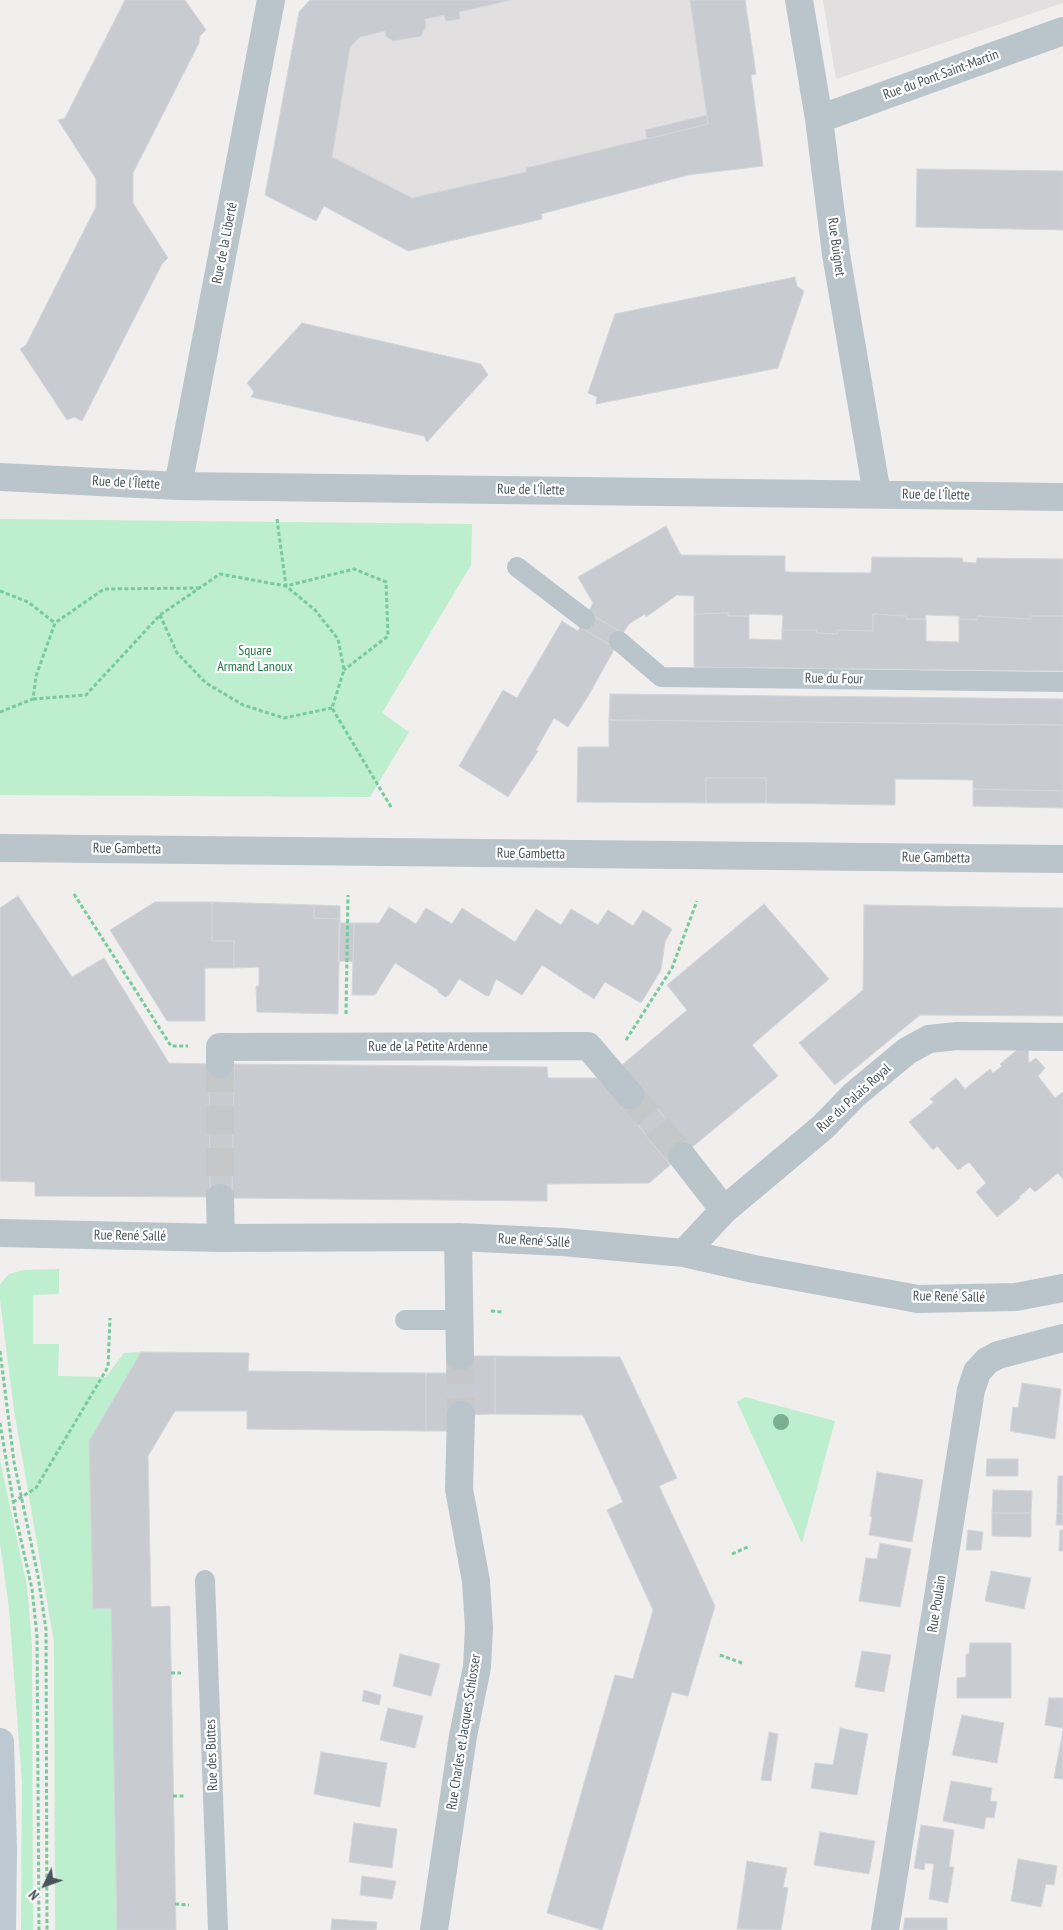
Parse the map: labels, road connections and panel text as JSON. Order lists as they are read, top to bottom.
{
  "streets": {
    "street": [
      "Rue du Pont Saint-Martin",
      "Rue de la Liberté",
      "Rue Buignet",
      "Rue de l'Îlette",
      "Rue Gambetta",
      "Rue de la Petite Ardenne",
      "Rue du Palais Royal",
      "Rue René Sallé",
      "Rue Poulain",
      "Rue Charles et Jacques Schlosser"
    ],
    "lane": ["Rue du Four", "Rue des Buttes"]
  },
  "crossings": [
    ["Rue du Pont Saint-Martin", "Rue Buignet"],
    ["Rue de la Liberté", "Rue de l'Îlette"],
    ["Rue Buignet", "Rue de l'Îlette"],
    ["Rue du Palais Royal", "Rue René Sallé"]
  ],
  "parks": ["Square Armand Lanoux"],
  "north": "bottom left"
}
